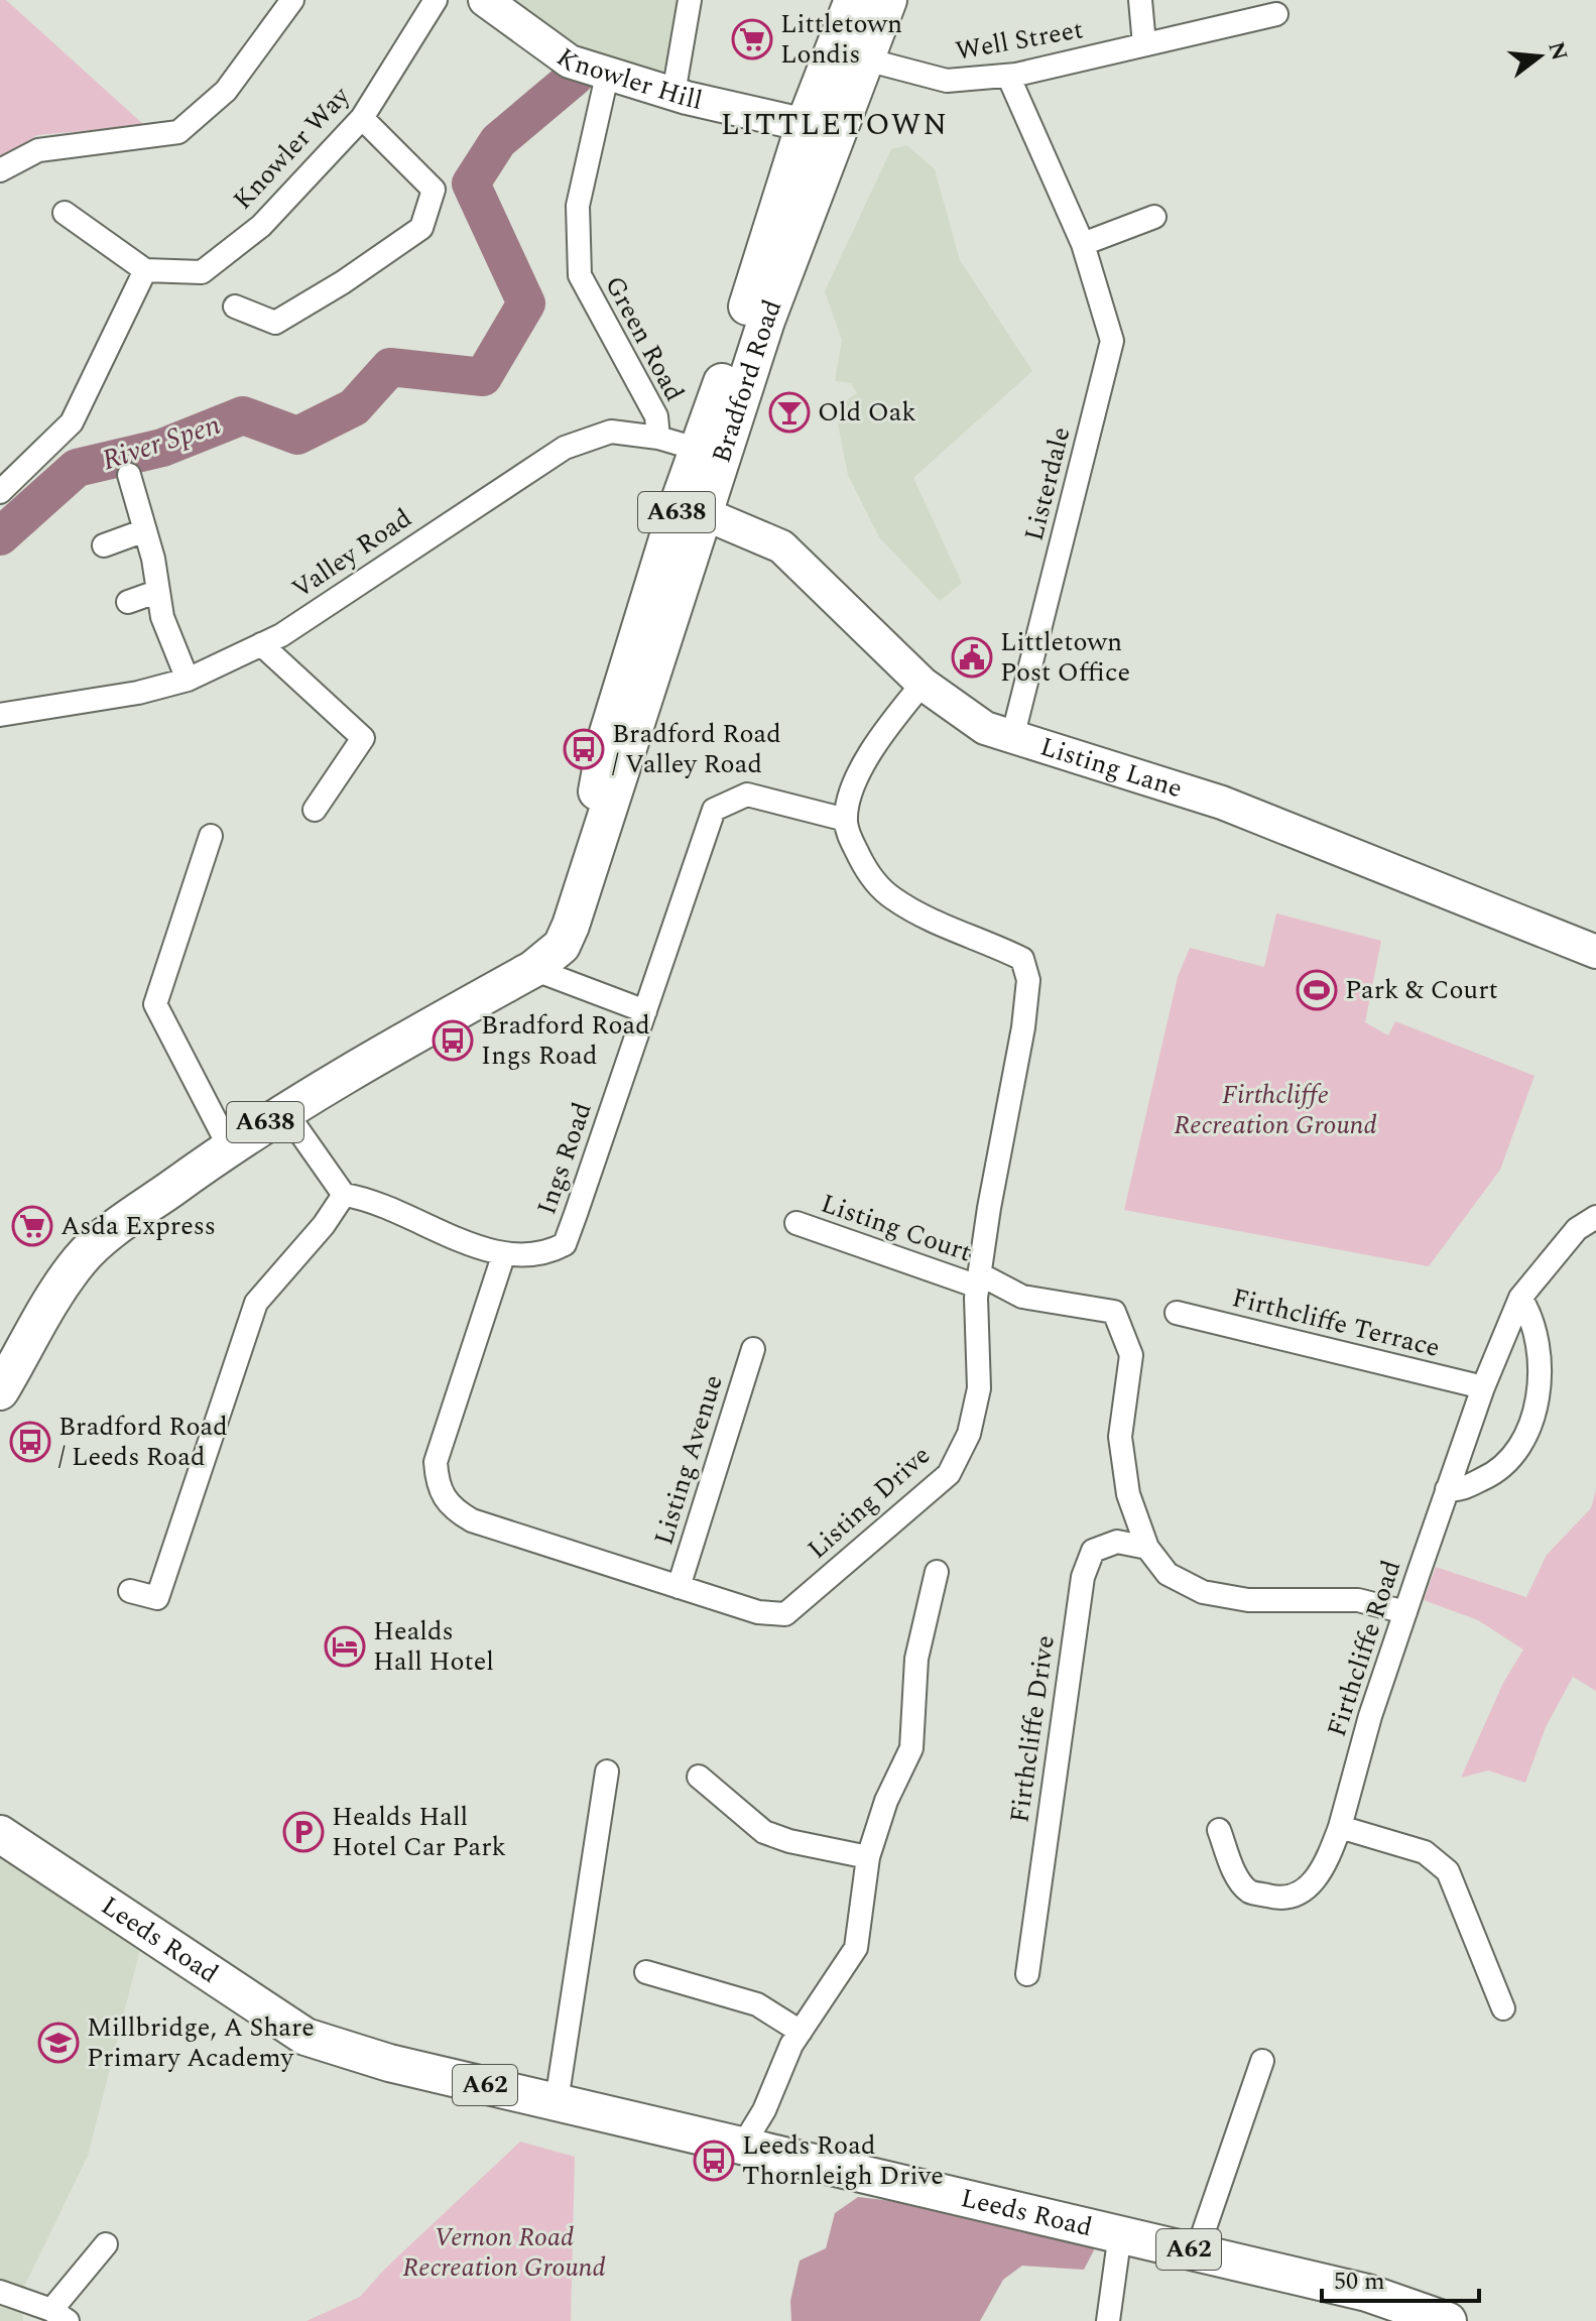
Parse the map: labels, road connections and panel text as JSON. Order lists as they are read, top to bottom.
{
  "streets": {
    "main road": [
      "Bradford Road",
      "A638",
      "Leeds Road",
      "A62"
    ],
    "street": [
      "Well Street",
      "Knowler Hill",
      "Knowler Way",
      "Green Road",
      "Listerdale",
      "Valley Road",
      "Listing Lane",
      "Ings Road",
      "Listing Court",
      "Firthcliffe Terrace",
      "Listing Avenue",
      "Listing Drive",
      "Firthcliffe Road",
      "Firthcliffe Drive"
    ]
  },
  "crossings": [
    ["Well Street", "Bradford Road"],
    ["Well Street", "Listerdale"],
    ["Knowler Hill", "Green Road"],
    ["Knowler Hill", "Bradford Road"],
    ["Green Road", "Valley Road"],
    ["Bradford Road", "Valley Road"],
    ["Bradford Road", "Listing Lane"],
    ["Listerdale", "Listing Lane"],
    ["Ings Road", "Listing Drive"],
    ["Listing Court", "Listing Drive"],
    ["Listing Court", "Firthcliffe Drive"],
    ["Firthcliffe Terrace", "Firthcliffe Road"],
    ["Listing Avenue", "Listing Drive"]
  ],
  "districts": ["LITTLETOWN"],
  "water": ["River Spen"],
  "parks": ["Firthcliffe Recreation Ground", "Vernon Road Recreation Ground"],
  "places": {
    "supermarket": ["Littletown Londis", "Asda Express"],
    "bar": ["Old Oak"],
    "public building": ["Littletown Post Office"],
    "bus stop": [
      "Bradford Road / Valley Road",
      "Bradford Road Ings Road",
      "Bradford Road / Leeds Road",
      "Leeds Road Thornleigh Drive"
    ],
    "sports": ["Park & Court"],
    "hotel": ["Healds Hall Hotel"],
    "parking": ["Healds Hall Hotel Car Park"],
    "school or university": ["Millbridge, A Share Primary Academy"]
  },
  "scale_bar": "50 m",
  "north": "right"
}
